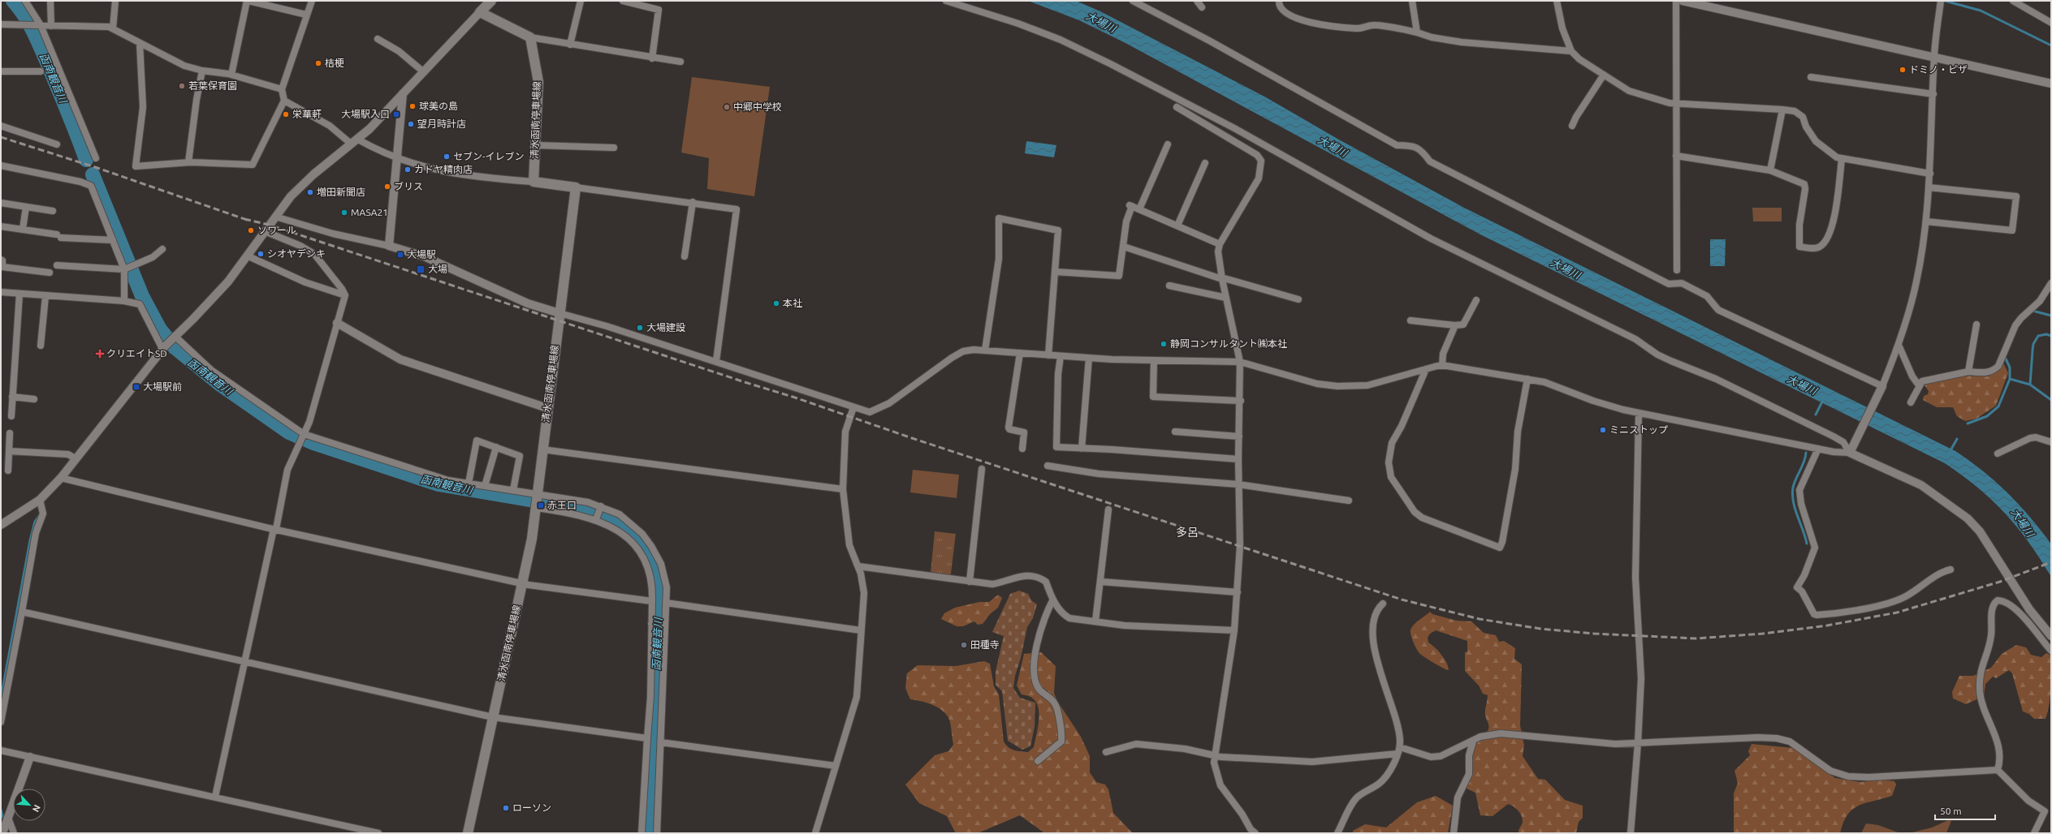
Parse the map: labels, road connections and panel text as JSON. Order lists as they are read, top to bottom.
{
  "streets": {
    "main road": ["清水函南停車場線"]
  },
  "districts": ["多呂"],
  "water": ["大場川", "函南観音川"],
  "places": {
    "other": [
      "桔梗",
      "ドミノ・ピザ",
      "若葉保育園",
      "球美の島",
      "中郷中学校",
      "栄華軒",
      "望月時計店",
      "セブン-イレブン",
      "カドヤ精肉店",
      "ブリス",
      "増田新聞店",
      "MASA21",
      "ソワール",
      "シオヤデンキ",
      "本社",
      "大場建設",
      "静岡コンサルタント㈱本社",
      "ミニストップ",
      "田種寺",
      "ローソン"
    ],
    "transit": [
      "大場駅入口",
      "大場駅",
      "大場",
      "大場駅前",
      "赤王口"
    ],
    "health": ["クリエイトSD"]
  },
  "scale_bar": "50 m",
  "north": "bottom right"
}
